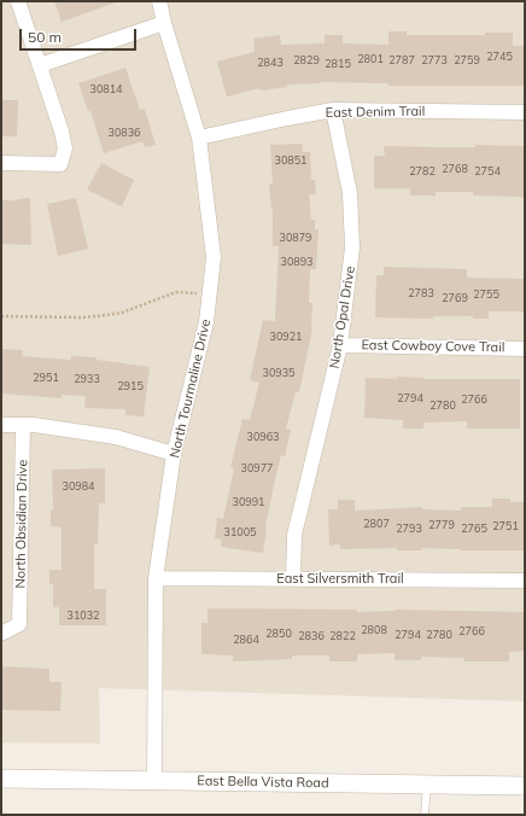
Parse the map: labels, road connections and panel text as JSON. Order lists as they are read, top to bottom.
{
  "streets": {
    "street": [
      "East Denim Trail",
      "North Opal Drive",
      "East Cowboy Cove Trail",
      "North Tourmaline Drive",
      "North Obsidian Drive",
      "East Silversmith Trail",
      "East Bella Vista Road"
    ]
  },
  "crossings": [
    ["East Denim Trail", "North Opal Drive"],
    ["East Denim Trail", "North Tourmaline Drive"],
    ["North Opal Drive", "East Cowboy Cove Trail"],
    ["North Opal Drive", "East Silversmith Trail"],
    ["North Tourmaline Drive", "East Silversmith Trail"],
    ["North Tourmaline Drive", "East Bella Vista Road"]
  ],
  "house_numbers": [
    "2745",
    "2801",
    "2829",
    "2787",
    "2773",
    "2759",
    "2843",
    "2815",
    "30814",
    "30836",
    "30851",
    "2768",
    "2782",
    "2754",
    "30879",
    "30893",
    "2783",
    "2755",
    "2769",
    "30921",
    "30935",
    "2951",
    "2933",
    "2915",
    "2794",
    "2766",
    "2780",
    "30963",
    "30977",
    "30984",
    "30991",
    "2807",
    "2779",
    "2751",
    "2793",
    "2765",
    "31005",
    "31032",
    "2808",
    "2766",
    "2850",
    "2794",
    "2780",
    "2836",
    "2822",
    "2864"
  ],
  "scale_bar": "50 m"
}
